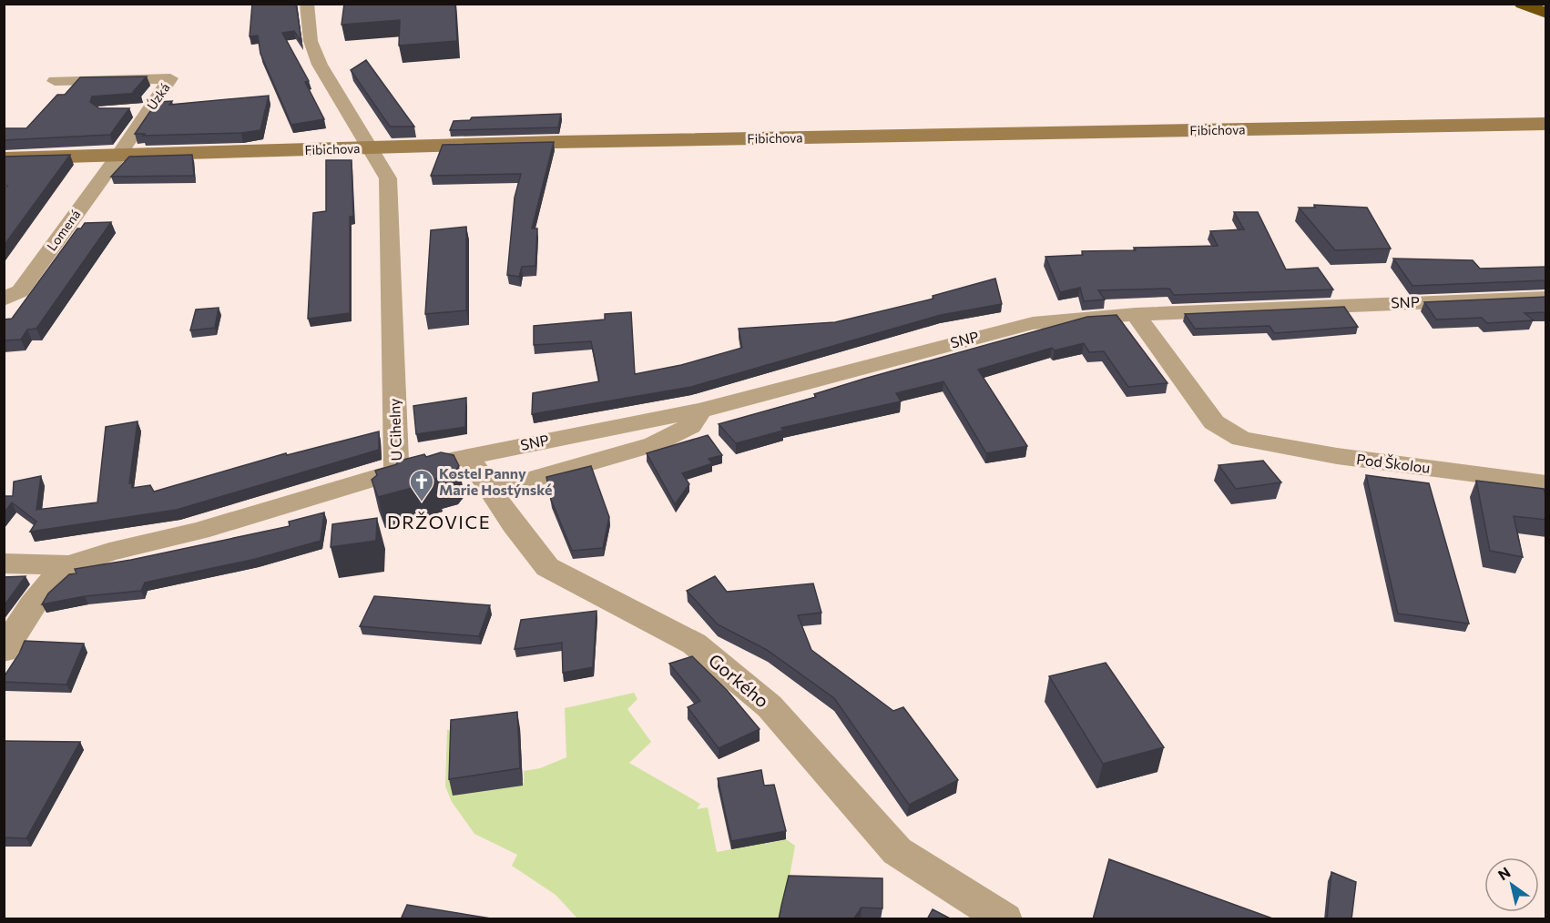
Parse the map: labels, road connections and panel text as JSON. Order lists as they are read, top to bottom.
{
  "streets": {
    "street": [
      "Úzká",
      "Fibichova",
      "Lomená",
      "SNP",
      "U Cihelny",
      "Pod Školou",
      "Gorkého"
    ]
  },
  "crossings": [
    ["Úzká", "Fibichova"],
    ["Úzká", "Lomená"],
    ["Fibichova", "Lomená"],
    ["Fibichova", "U Cihelny"],
    ["SNP", "U Cihelny"],
    ["SNP", "Pod Školou"],
    ["SNP", "Gorkého"]
  ],
  "districts": ["DRŽOVICE"],
  "places": {
    "church": ["Kostel Panny Marie Hostýnské"]
  },
  "north": "top left"
}
